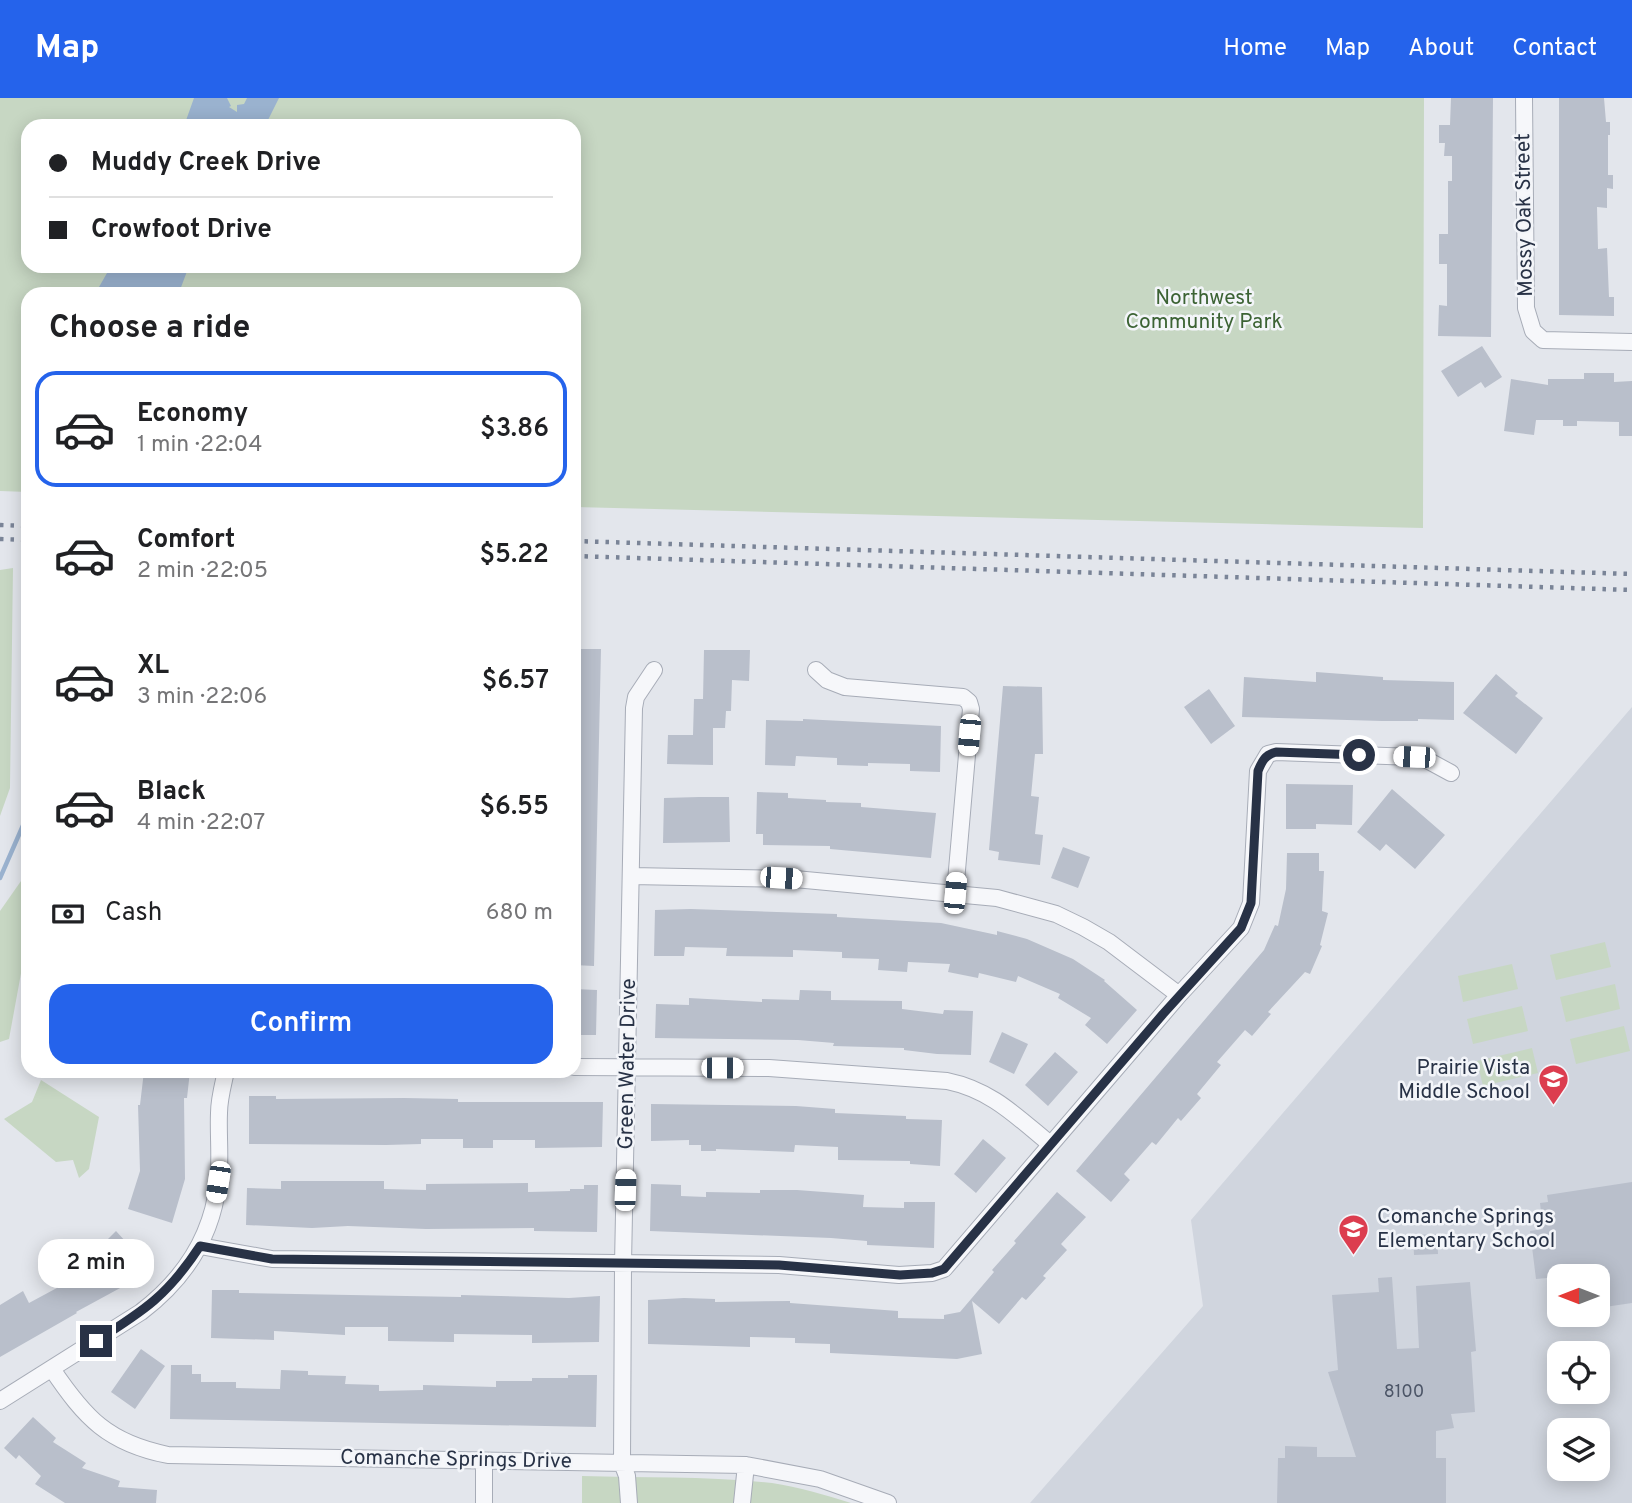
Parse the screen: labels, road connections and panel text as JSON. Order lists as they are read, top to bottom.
{
  "streets": {
    "street": ["Mossy Oak Street", "Green Water Drive", "Comanche Springs Drive"]
  },
  "crossings": [
    ["Green Water Drive", "Comanche Springs Drive"]
  ],
  "parks": ["Northwest Community Park"],
  "places": {
    "school or university": ["Prairie Vista Middle School", "Comanche Springs Elementary School"]
  },
  "house_numbers": ["8100"],
  "north": "left",
  "page": {
    "header": "Map",
    "nav": [
      "Home",
      "Map",
      "About",
      "Contact"
    ],
    "banner": ["Muddy Creek Drive", "Crowfoot Drive"],
    "heading": "Choose a ride",
    "list": [
      {
        "name": "Economy",
        "note": "1 min · 22:04",
        "value": "$3.86"
      },
      {
        "name": "Comfort",
        "note": "2 min · 22:05",
        "value": "$5.22"
      },
      {
        "name": "XL",
        "note": "3 min · 22:06",
        "value": "$6.57"
      },
      {
        "name": "Black",
        "note": "4 min · 22:07",
        "value": "$6.55"
      }
    ],
    "pay": ["Cash", "680 m"],
    "buttons": "Confirm",
    "bubble": "2 min"
  }
}
